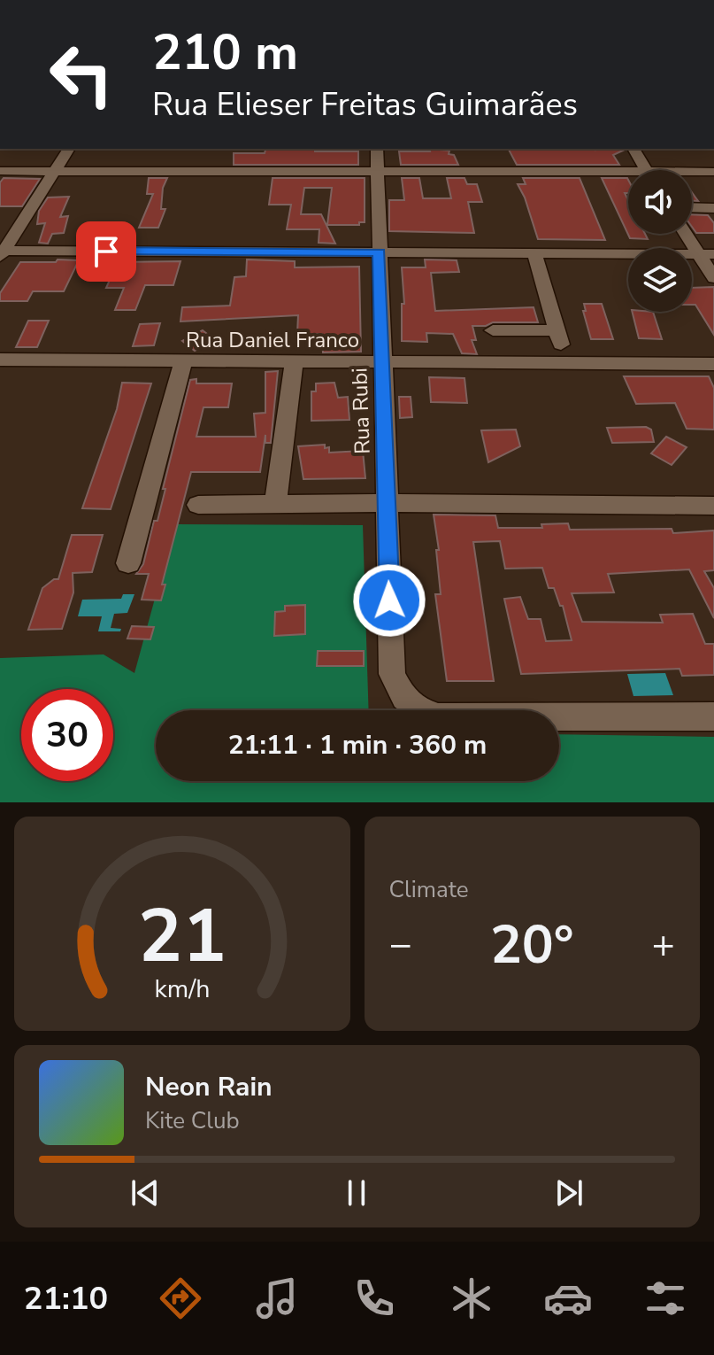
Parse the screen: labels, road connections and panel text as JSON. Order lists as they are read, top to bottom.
{
  "streets": {
    "street": ["Rua Daniel Franco", "Rua Rubi"]
  },
  "crossings": [
    ["Rua Daniel Franco", "Rua Rubi"]
  ],
  "page": {
    "turn": ["210 m", "Rua Elieser Freitas Guimarães"],
    "limit": "30",
    "trip": "21:11 · 1 min · 360 m",
    "tile": "Climate",
    "heat": ["−", "20°", "+"],
    "song": ["Neon Rain", "Kite Club"],
    "tabs": "21:10",
    "gauge": ["21", "km/h"]
  }
}
